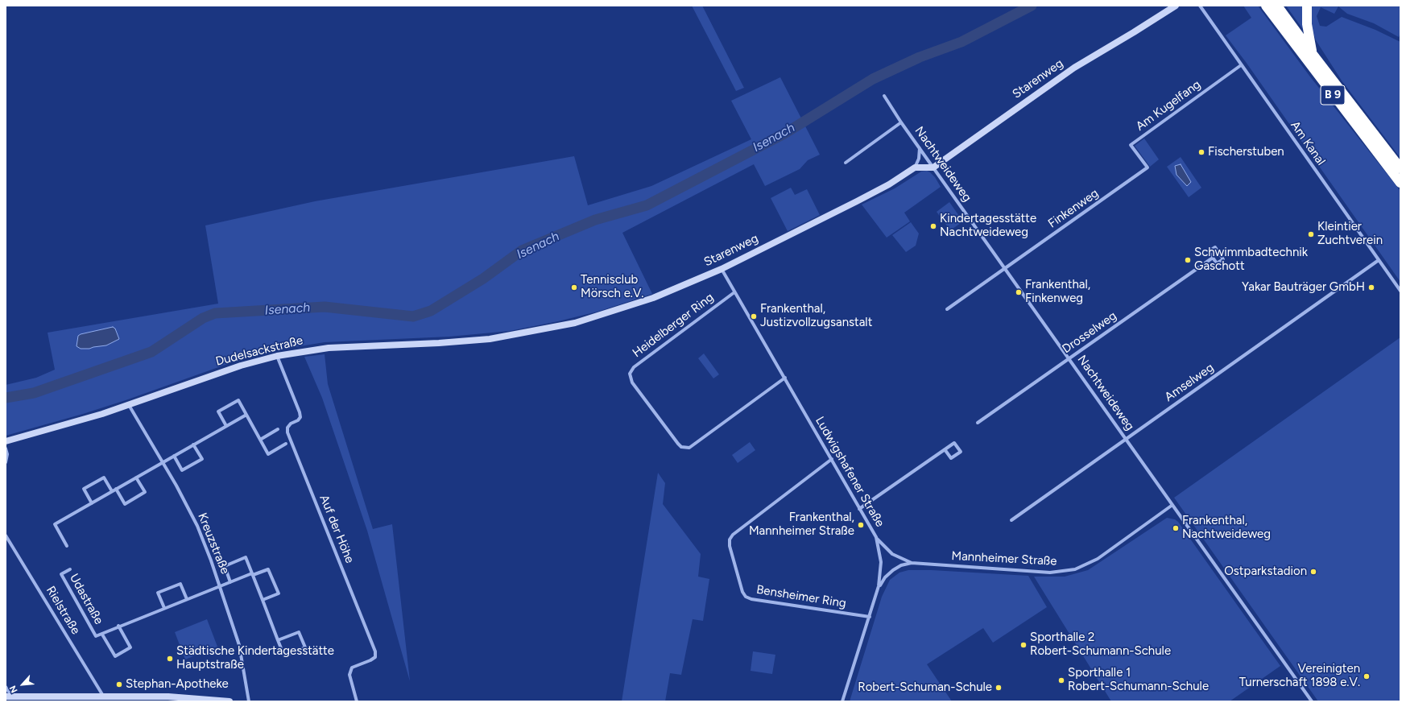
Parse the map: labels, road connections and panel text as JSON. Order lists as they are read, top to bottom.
{
  "streets": {
    "highway": ["B 9"],
    "street": [
      "Starenweg",
      "Am Kugelfang",
      "Am Kanal",
      "Nachtweideweg",
      "Finkenweg",
      "Heidelberger Ring",
      "Drosselweg",
      "Dudelsackstraße",
      "Amselweg",
      "Ludwigshafener Straße",
      "Auf der Höhe",
      "Kreuzstraße",
      "Mannheimer Straße",
      "Bensheimer Ring",
      "Udastraße",
      "Rielstraße"
    ]
  },
  "crossings": [
    ["Starenweg", "Nachtweideweg"],
    ["Starenweg", "Dudelsackstraße"],
    ["Starenweg", "Ludwigshafener Straße"],
    ["Am Kugelfang", "Am Kanal"],
    ["Am Kugelfang", "Finkenweg"],
    ["Am Kanal", "Amselweg"],
    ["Nachtweideweg", "Finkenweg"],
    ["Nachtweideweg", "Drosselweg"],
    ["Nachtweideweg", "Amselweg"],
    ["Nachtweideweg", "Mannheimer Straße"],
    ["Heidelberger Ring", "Ludwigshafener Straße"],
    ["Dudelsackstraße", "Auf der Höhe"],
    ["Dudelsackstraße", "Kreuzstraße"],
    ["Ludwigshafener Straße", "Mannheimer Straße"],
    ["Ludwigshafener Straße", "Bensheimer Ring"],
    ["Kreuzstraße", "Udastraße"]
  ],
  "water": ["Isenach"],
  "places": [
    "Fischerstuben",
    "Kindertagesstätte Nachtweideweg",
    "Kleintier Zuchtverein",
    "Schwimmbadtechnik Gaschott",
    "Tennisclub Mörsch e.V.",
    "Yakar Bauträger GmbH",
    "Frankenthal, Finkenweg",
    "Frankenthal, Justizvollzugsanstalt",
    "Frankenthal, Mannheimer Straße",
    "Frankenthal, Nachtweideweg",
    "Ostparkstadion",
    "Sporthalle 2 Robert-Schumann-Schule",
    "Städtische Kindertagesstätte Hauptstraße",
    "Vereinigten Turnerschaft 1898 e.V.",
    "Sporthalle 1 Robert-Schumann-Schule",
    "Stephan-Apotheke",
    "Robert-Schuman-Schule"
  ],
  "north": "bottom left"
}
